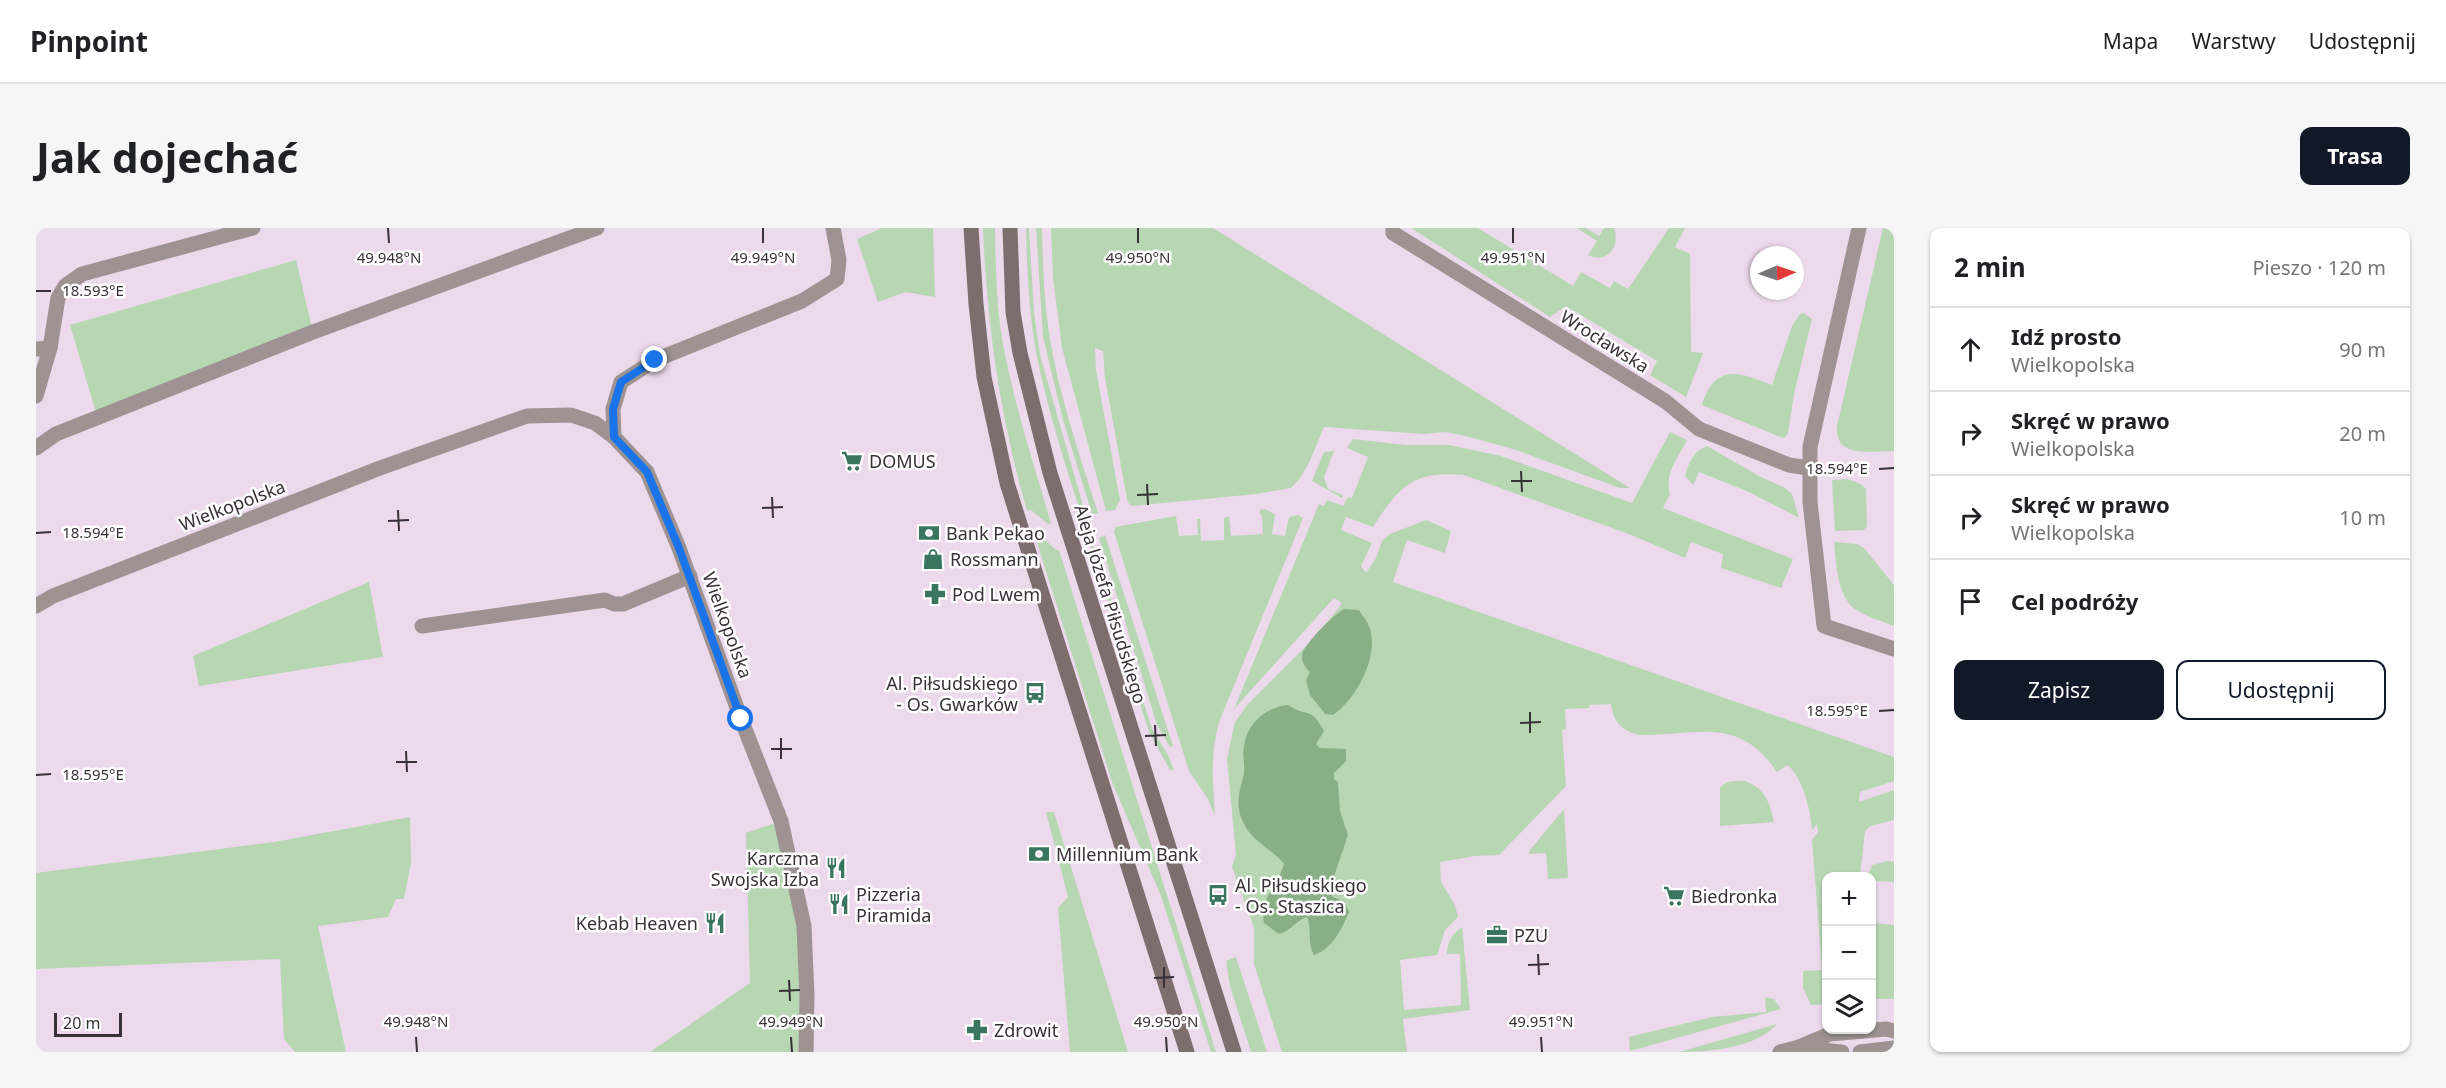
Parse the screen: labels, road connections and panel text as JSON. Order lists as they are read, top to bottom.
{
  "streets": {
    "main road": ["Aleja Józefa Piłsudskiego"],
    "street": ["Wrocławska", "Wielkopolska"]
  },
  "places": {
    "supermarket": ["DOMUS", "Biedronka"],
    "bank": ["Bank Pekao", "Millennium Bank"],
    "shop": ["Rossmann"],
    "pharmacy": ["Pod Lwem", "Zdrowit"],
    "bus stop": ["Al. Piłsudskiego - Os. Gwarków", "Al. Piłsudskiego - Os. Staszica"],
    "restaurant": ["Karczma Swojska Izba", "Pizzeria Piramida", "Kebab Heaven"],
    "office": ["PZU"]
  },
  "scale_bar": "20 m",
  "north": "right",
  "page": {
    "header": "Pinpoint",
    "nav": ["Mapa", "Warstwy", "Udostępnij"],
    "buttons": [
      "Trasa",
      ["Zapisz", "Udostępnij"]
    ],
    "title": "Jak dojechać",
    "heading": ["2 min", "Pieszo · 120 m"],
    "list": [
      ["Idź prosto", "Wielkopolska", "90 m"],
      ["Skręć w prawo", "Wielkopolska", "20 m"],
      ["Skręć w prawo", "Wielkopolska", "10 m"],
      "Cel podróży"
    ],
    "map_buttons": ["+", "−"],
    "scale": "20 m"
  },
  "coordinates": [
    "49.948°N",
    "49.949°N",
    "49.950°N",
    "49.951°N",
    "18.593°E",
    "18.594°E",
    "18.595°E"
  ]
}
